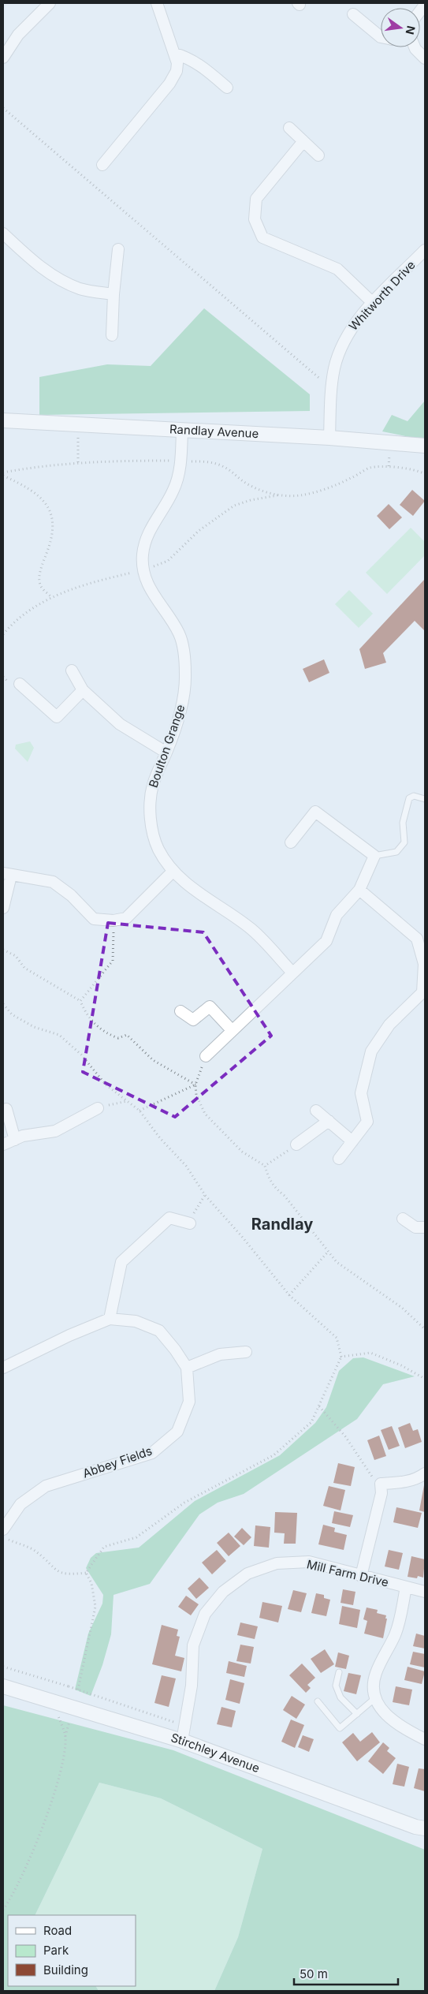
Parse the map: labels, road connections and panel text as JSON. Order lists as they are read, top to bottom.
{
  "streets": {
    "street": [
      "Whitworth Drive",
      "Randlay Avenue",
      "Boulton Grange",
      "Abbey Fields",
      "Mill Farm Drive",
      "Stirchley Avenue"
    ]
  },
  "crossings": [
    ["Whitworth Drive", "Randlay Avenue"],
    ["Randlay Avenue", "Boulton Grange"],
    ["Mill Farm Drive", "Stirchley Avenue"]
  ],
  "districts": ["Randlay"],
  "legend": ["Road", "Park", "Building"],
  "scale_bar": "50 m",
  "north": "right"
}
